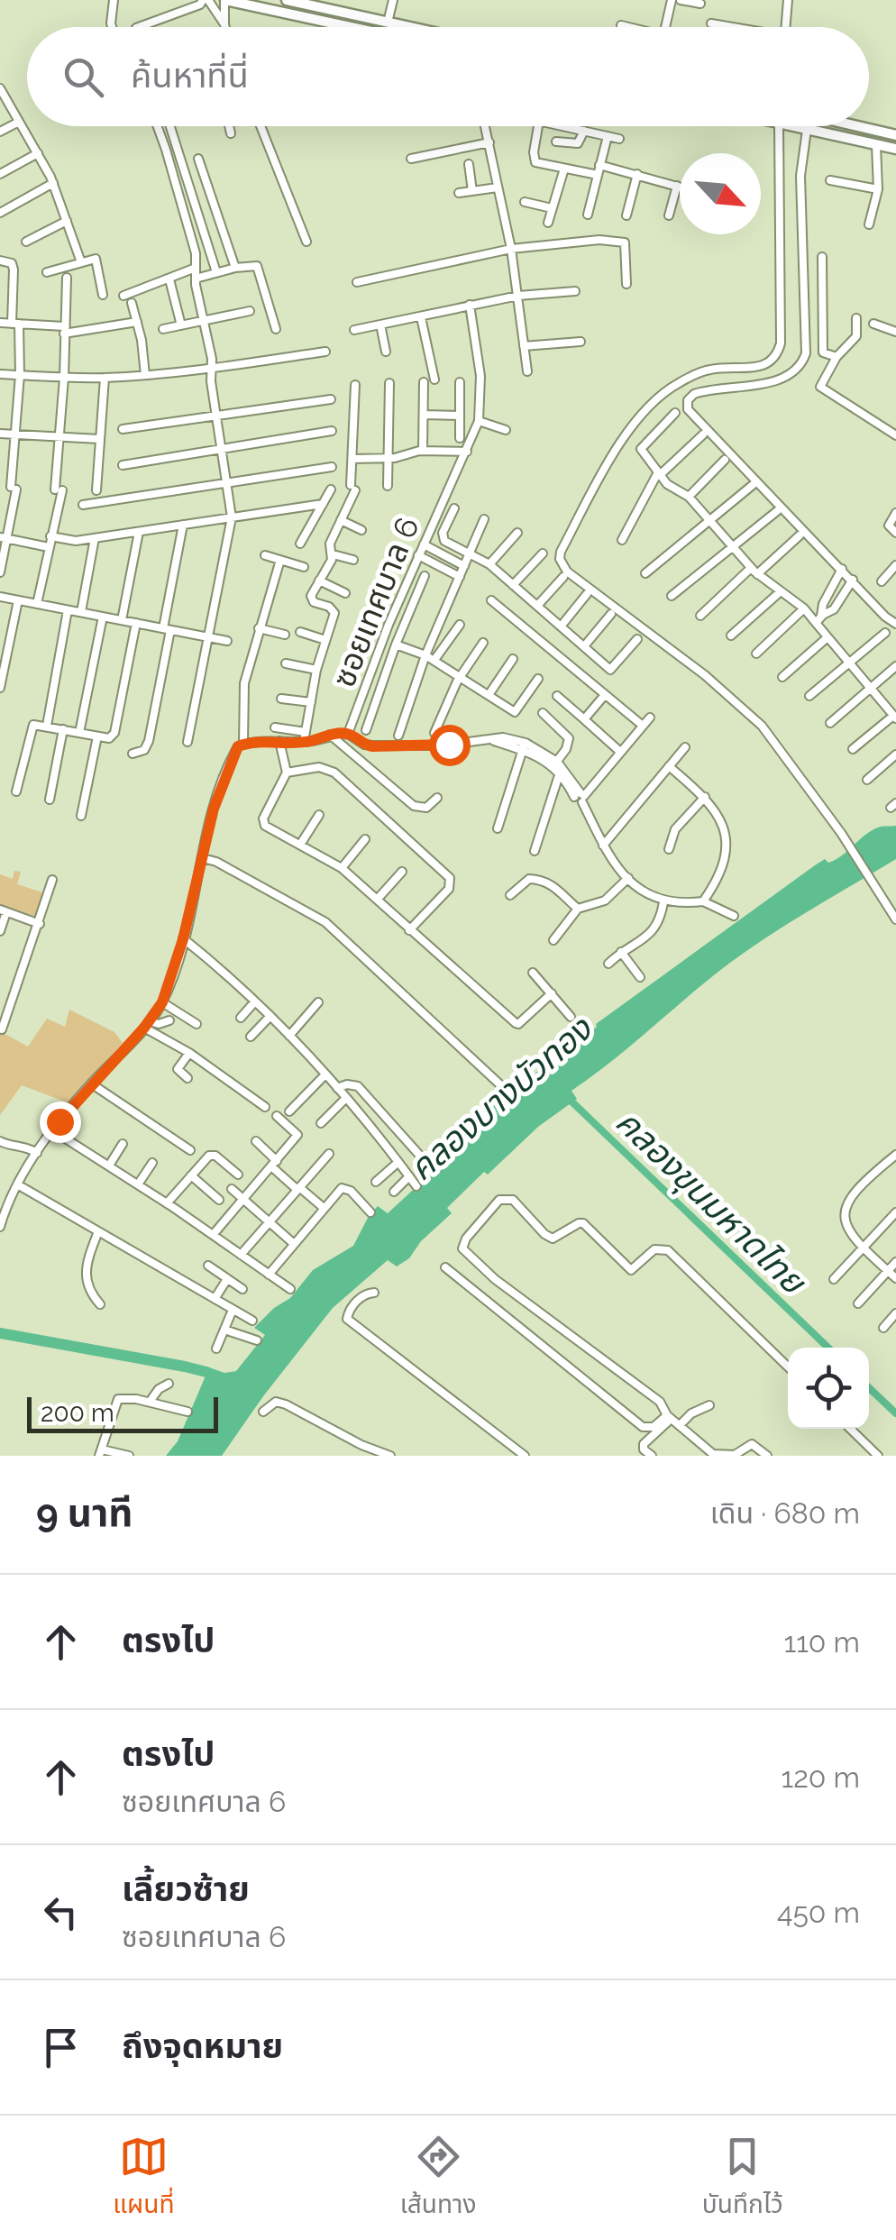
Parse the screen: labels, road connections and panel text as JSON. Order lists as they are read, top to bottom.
{
  "streets": {
    "street": ["ซอยเทศบาล 6"]
  },
  "water": ["คลองบางบัวทอง", "คลองขุนมหาดไทย"],
  "scale_bar": "200 m",
  "north": "bottom right",
  "page": {
    "search": "ค้นหาที่นี่",
    "scale": "200 m",
    "heading": ["9 นาที", "เดิน · 680 m"],
    "list": [
      ["ตรงไป", "110 m"],
      ["ตรงไป", "ซอยเทศบาล 6", "120 m"],
      ["เลี้ยวซ้าย", "ซอยเทศบาล 6", "450 m"],
      "ถึงจุดหมาย"
    ],
    "nav": ["แผนที่", "เส้นทาง", "บันทึกไว้"]
  }
}
